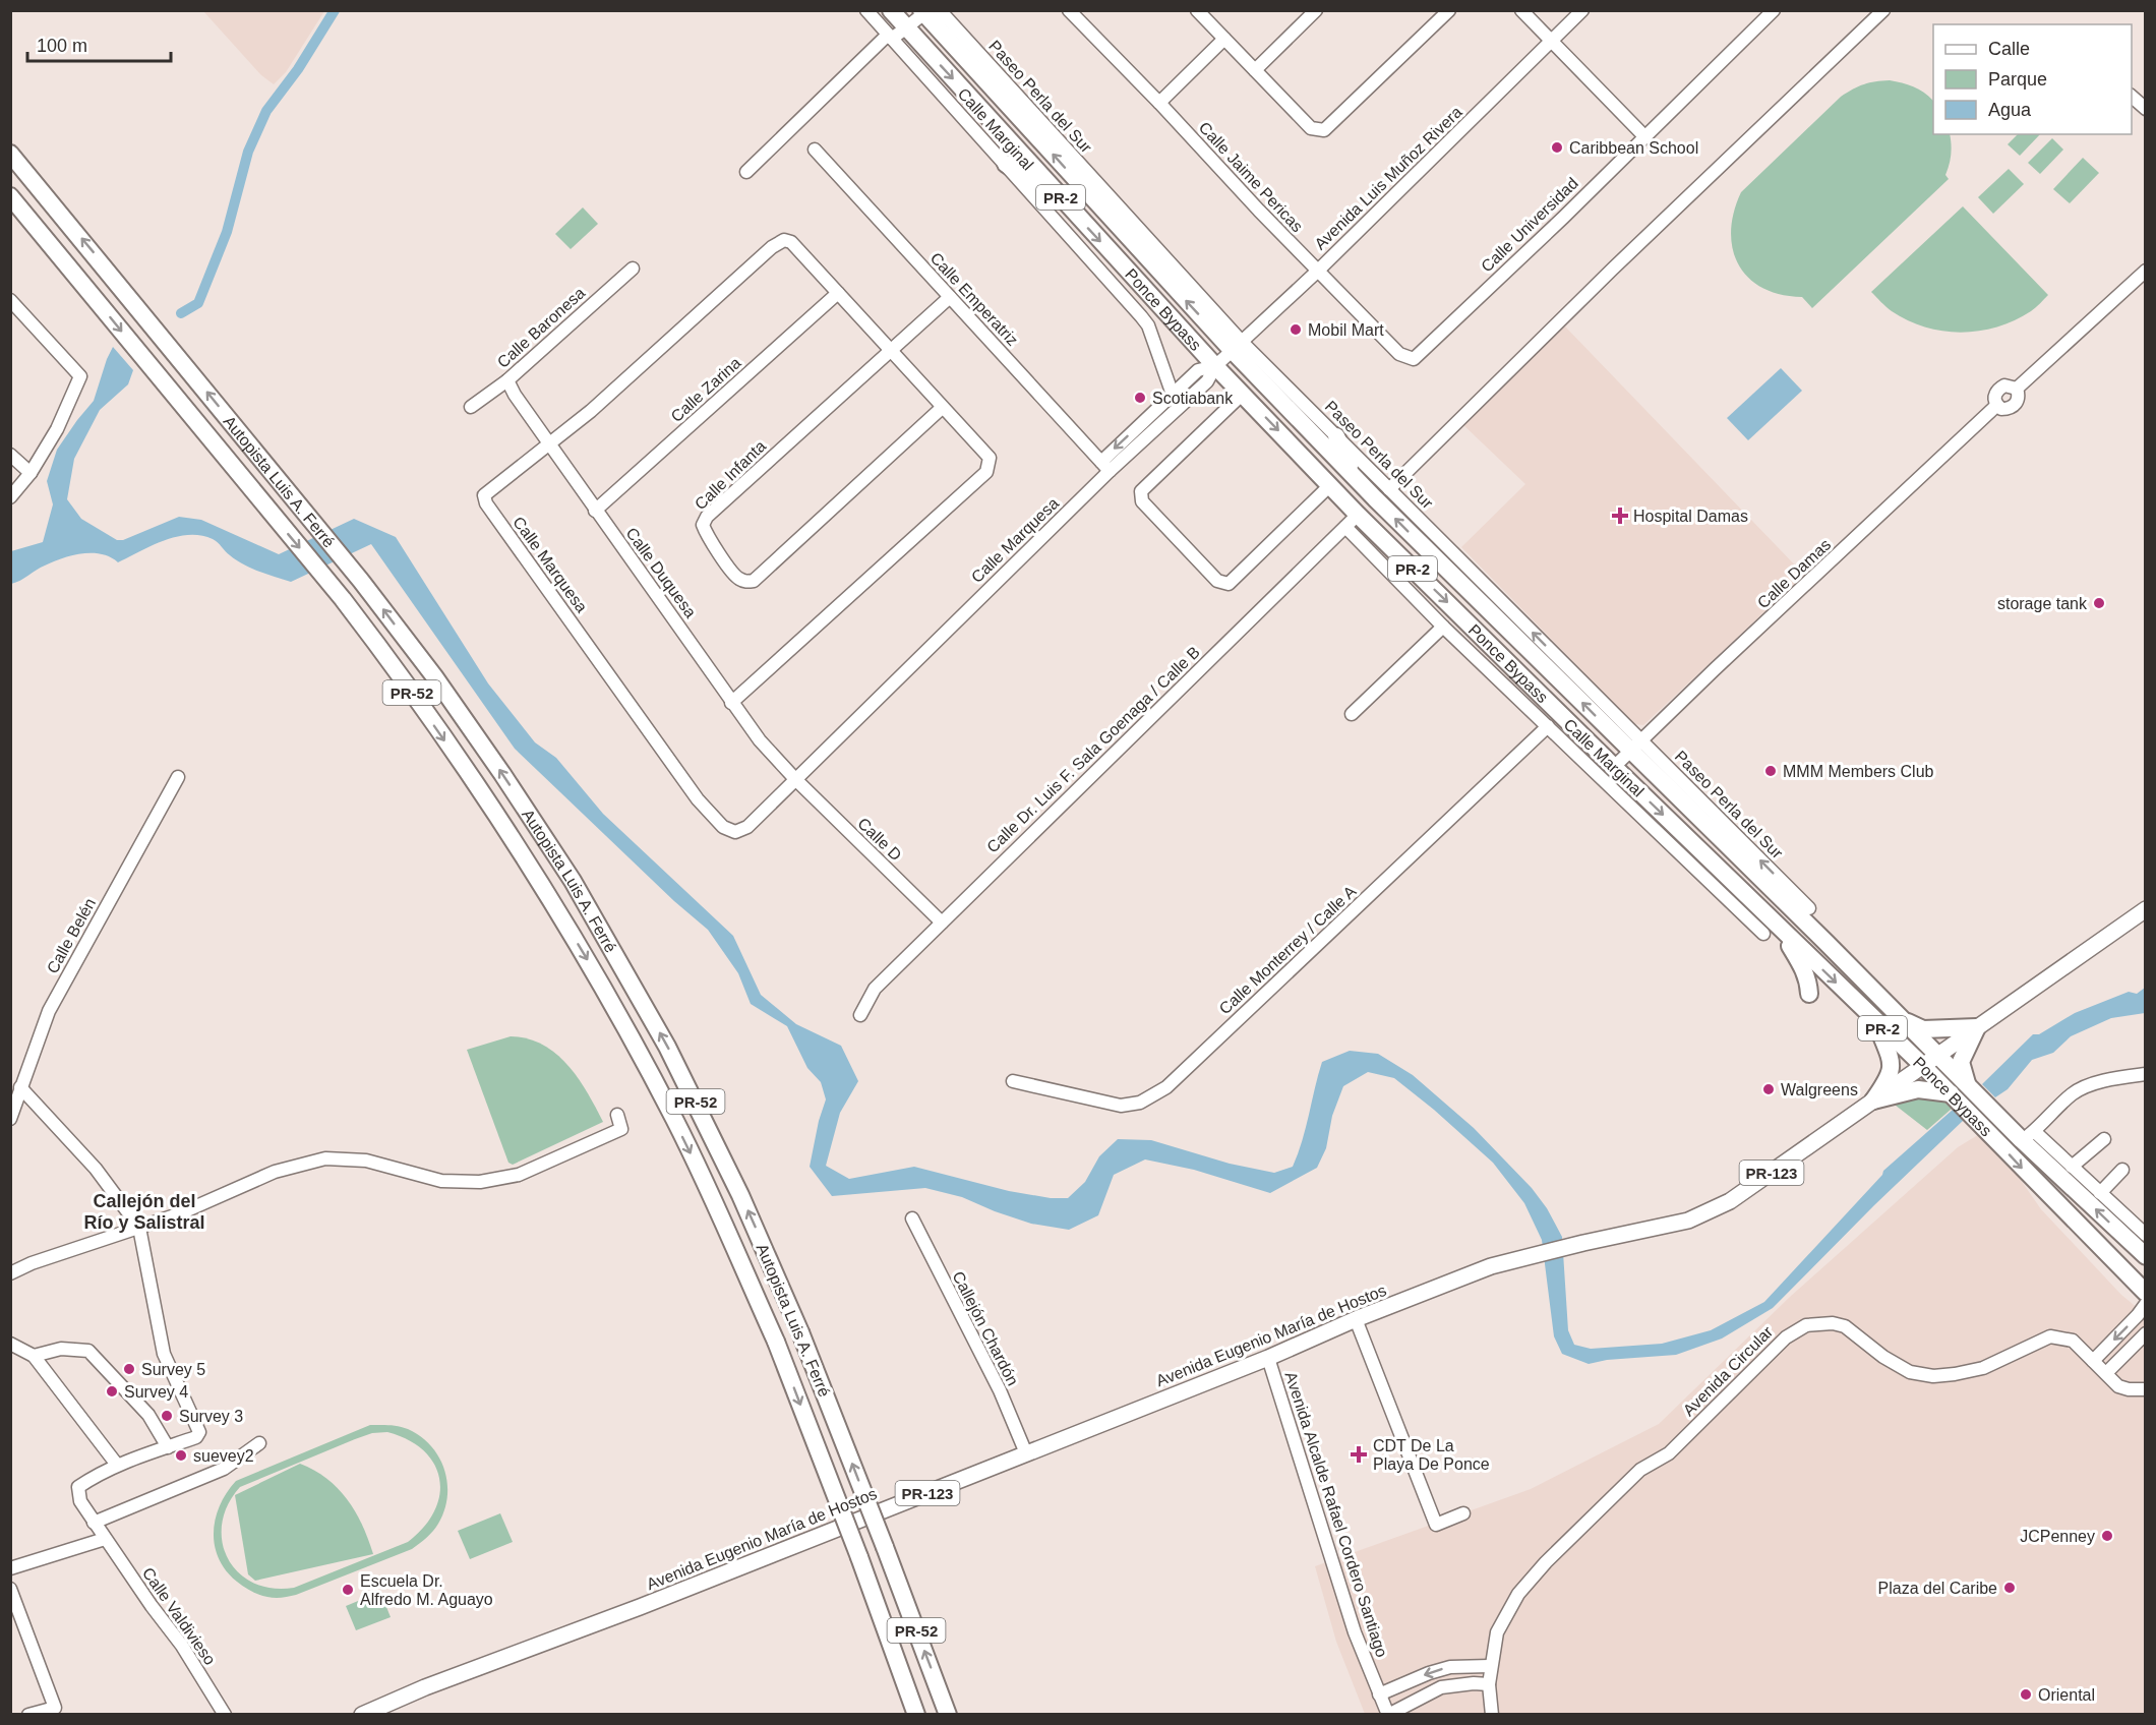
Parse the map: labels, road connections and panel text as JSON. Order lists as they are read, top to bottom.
{
  "streets": {
    "highway": [
      "PR-2",
      "Ponce Bypass",
      "Autopista Luis A. Ferré",
      "PR-52"
    ],
    "main road": ["PR-123", "Avenida Eugenio María de Hostos"],
    "street": [
      "Paseo Perla del Sur",
      "Calle Marginal",
      "Calle Jaime Pericas",
      "Avenida Luis Muñoz Rivera",
      "Calle Universidad",
      "Calle Emperatriz",
      "Calle Baronesa",
      "Calle Zarina",
      "Calle Infanta",
      "Calle Marquesa",
      "Calle Duquesa",
      "Calle Damas",
      "Calle Dr. Luis F. Sala Goenaga / Calle B",
      "Calle D",
      "Calle Belén",
      "Calle Monterrey / Calle A",
      "Callejón Chardón",
      "Avenida Circular",
      "Avenida Alcalde Rafael Cordero Santiago",
      "Calle Valdivieso"
    ]
  },
  "crossings": [
    ["Paseo Perla del Sur", "Avenida Luis Muñoz Rivera"],
    ["Paseo Perla del Sur", "Ponce Bypass"],
    ["Paseo Perla del Sur", "Calle Damas"],
    ["Calle Marginal", "Ponce Bypass"],
    ["Calle Marginal", "Calle Marquesa"],
    ["Calle Marginal", "Calle Dr. Luis F. Sala Goenaga / Calle B"],
    ["Calle Marginal", "Calle Monterrey / Calle A"],
    ["Calle Jaime Pericas", "Avenida Luis Muñoz Rivera"],
    ["Calle Jaime Pericas", "Calle Universidad"],
    ["Avenida Luis Muñoz Rivera", "Ponce Bypass"],
    ["Avenida Luis Muñoz Rivera", "Calle Marquesa"],
    ["Calle Emperatriz", "Calle Infanta"],
    ["Calle Emperatriz", "Calle Marquesa"],
    ["Ponce Bypass", "Calle Marquesa"],
    ["Ponce Bypass", "Calle Damas"],
    ["Ponce Bypass", "Calle Dr. Luis F. Sala Goenaga / Calle B"],
    ["Ponce Bypass", "Avenida Eugenio María de Hostos"],
    ["Calle Baronesa", "Calle Duquesa"],
    ["Calle Zarina", "Calle Marquesa"],
    ["Calle Zarina", "Calle Duquesa"],
    ["Calle Infanta", "Calle Marquesa"],
    ["Calle Marquesa", "Calle Duquesa"],
    ["Calle Marquesa", "Calle D"],
    ["Calle Duquesa", "Calle D"],
    ["Calle Dr. Luis F. Sala Goenaga / Calle B", "Calle D"],
    ["Callejón Chardón", "Avenida Eugenio María de Hostos"],
    ["Avenida Eugenio María de Hostos", "Avenida Alcalde Rafael Cordero Santiago"]
  ],
  "one_way": ["Paseo Perla del Sur"],
  "districts": ["Callejón del Río y Salistral"],
  "places": {
    "other": [
      "Caribbean School",
      "Mobil Mart",
      "Scotiabank",
      "storage tank",
      "MMM Members Club",
      "Walgreens",
      "Survey 5",
      "Survey 4",
      "Survey 3",
      "suevey2",
      "JCPenney",
      "Plaza del Caribe",
      "Escuela Dr. Alfredo M. Aguayo",
      "Oriental"
    ],
    "health": ["Hospital Damas", "CDT De La Playa De Ponce"]
  },
  "legend": ["Calle", "Parque", "Agua"],
  "scale_bar": "100 m"
}
